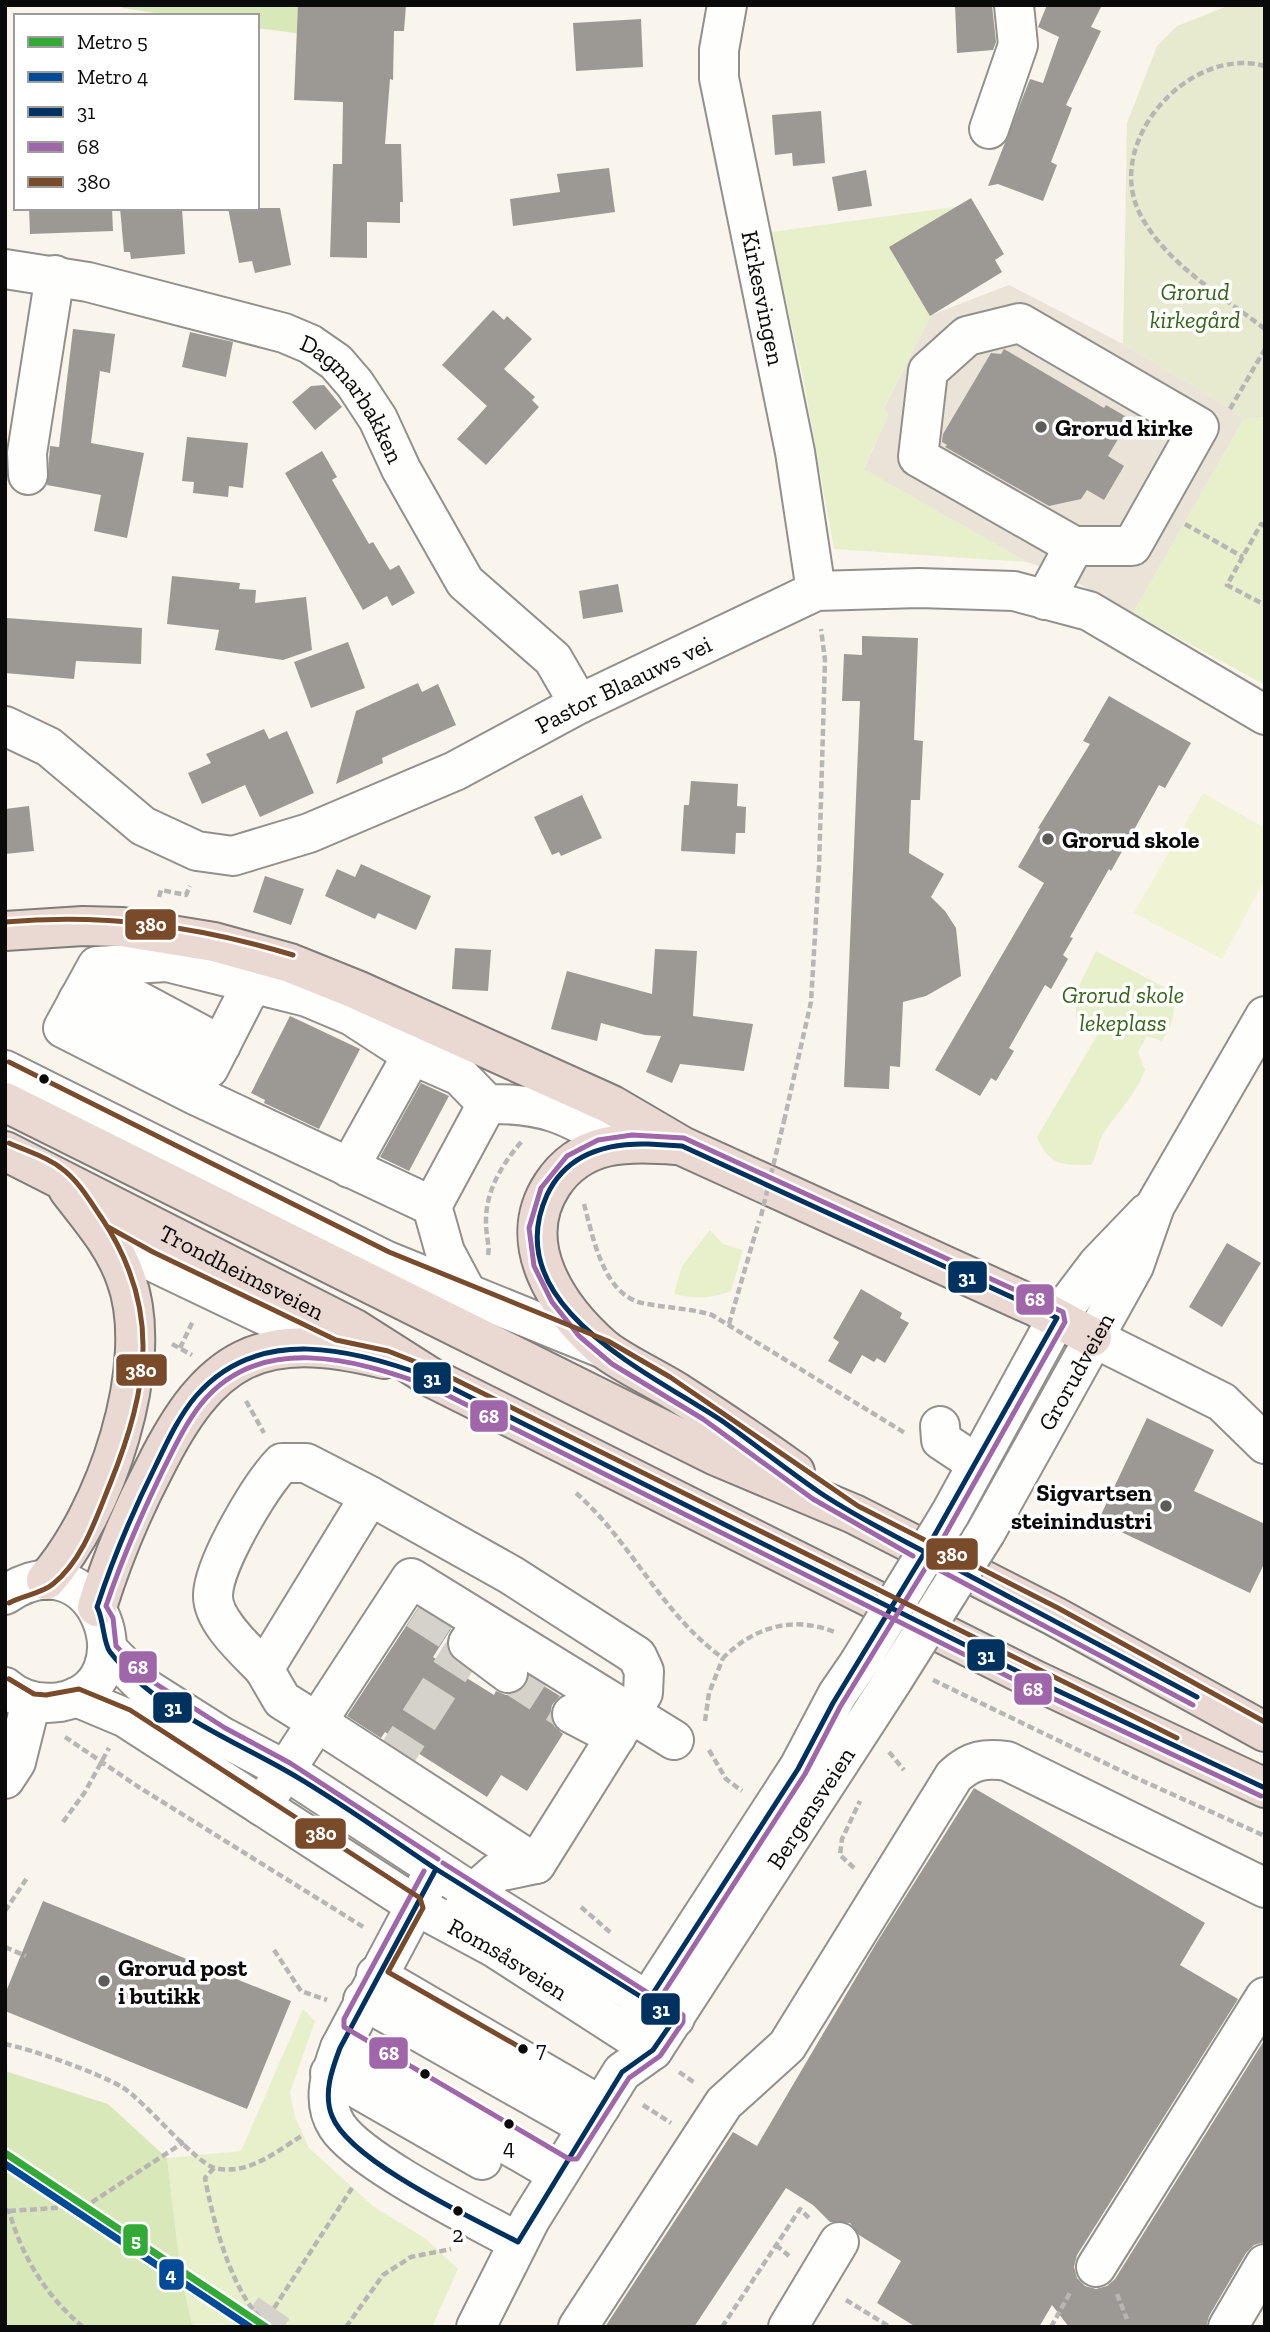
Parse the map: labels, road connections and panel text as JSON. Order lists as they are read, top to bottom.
{
  "streets": {
    "highway": ["Trondheimsveien"],
    "street": [
      "Kirkesvingen",
      "Dagmarbakken",
      "Pastor Blaauws vei",
      "Grorudveien",
      "Bergensveien",
      "Romsåsveien"
    ]
  },
  "crossings": [
    ["Kirkesvingen", "Pastor Blaauws vei"],
    ["Dagmarbakken", "Pastor Blaauws vei"],
    ["Grorudveien", "Bergensveien"],
    ["Bergensveien", "Romsåsveien"]
  ],
  "parks": ["Grorud kirkegård", "Grorud skole lekeplass"],
  "places": [
    "Grorud kirke",
    "Grorud skole",
    "Sigvartsen steinindustri",
    "Grorud post i butikk",
    "7",
    "4",
    "2"
  ],
  "lines": [
    "transit line 380",
    "transit line 68",
    "transit line 31",
    "metro line 5",
    "metro line 4"
  ],
  "legend": [
    "Metro 5",
    "Metro 4",
    "31",
    "68",
    "380"
  ]
}
